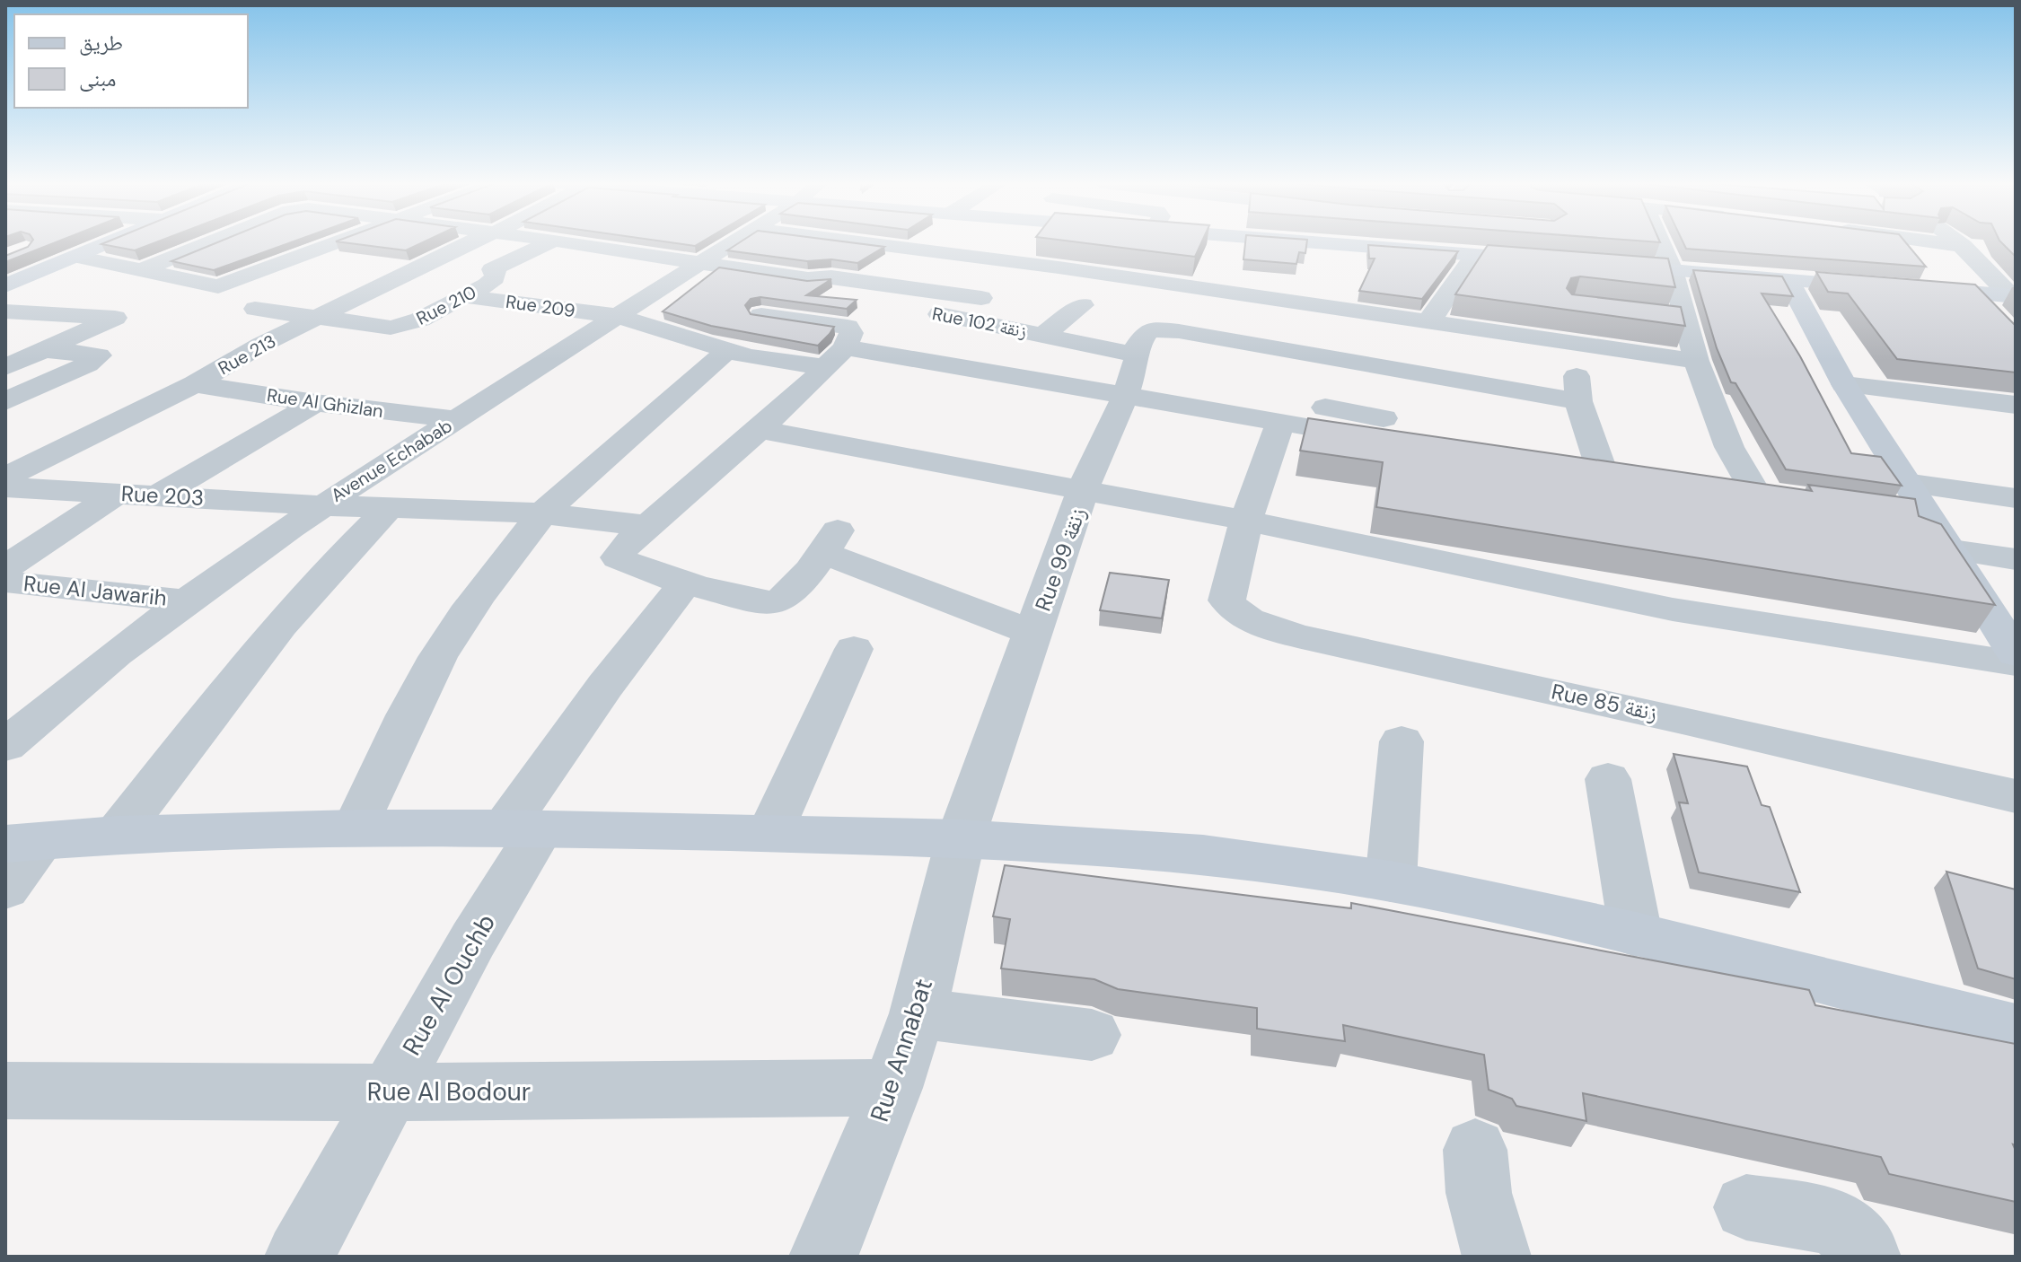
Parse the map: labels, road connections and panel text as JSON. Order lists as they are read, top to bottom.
{
  "streets": {
    "street": [
      "Rue 210",
      "Rue 209",
      "Rue 102 زنقة",
      "Rue 213",
      "Rue Al Ghizlan",
      "Avenue Echabab",
      "Rue 203",
      "Rue 99 زنقة",
      "Rue Al Jawarih",
      "Rue 85 زنقة",
      "Rue Al Ouchb",
      "Rue Annabat",
      "Rue Al Bodour"
    ]
  },
  "crossings": [
    ["Rue 210", "Rue 209"],
    ["Rue 210", "Rue 213"],
    ["Rue 209", "Rue 102 زنقة"],
    ["Rue 209", "Avenue Echabab"],
    ["Rue 209", "Rue 99 زنقة"],
    ["Rue 102 زنقة", "Rue 99 زنقة"],
    ["Rue 213", "Rue Al Ghizlan"],
    ["Rue Al Ghizlan", "Avenue Echabab"],
    ["Avenue Echabab", "Rue 203"],
    ["Avenue Echabab", "Rue Al Jawarih"],
    ["Rue 99 زنقة", "Rue Annabat"],
    ["Rue Al Ouchb", "Rue Al Bodour"],
    ["Rue Annabat", "Rue Al Bodour"]
  ],
  "legend": ["طريق", "مبنى"]
}
